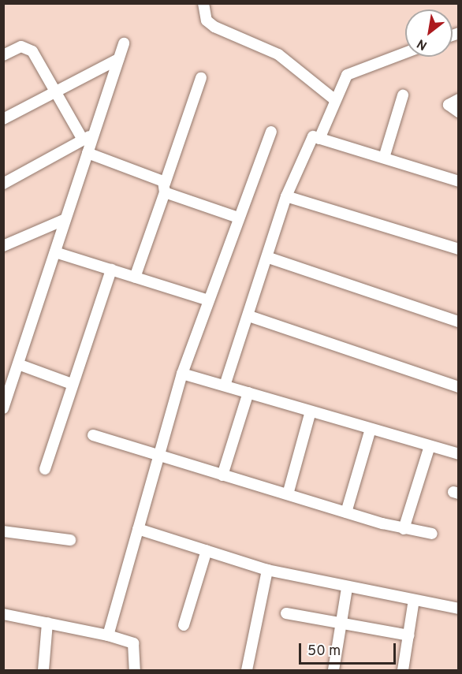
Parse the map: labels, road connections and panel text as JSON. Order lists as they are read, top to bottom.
{
  "scale_bar": "50 m",
  "north": "bottom left"
}
